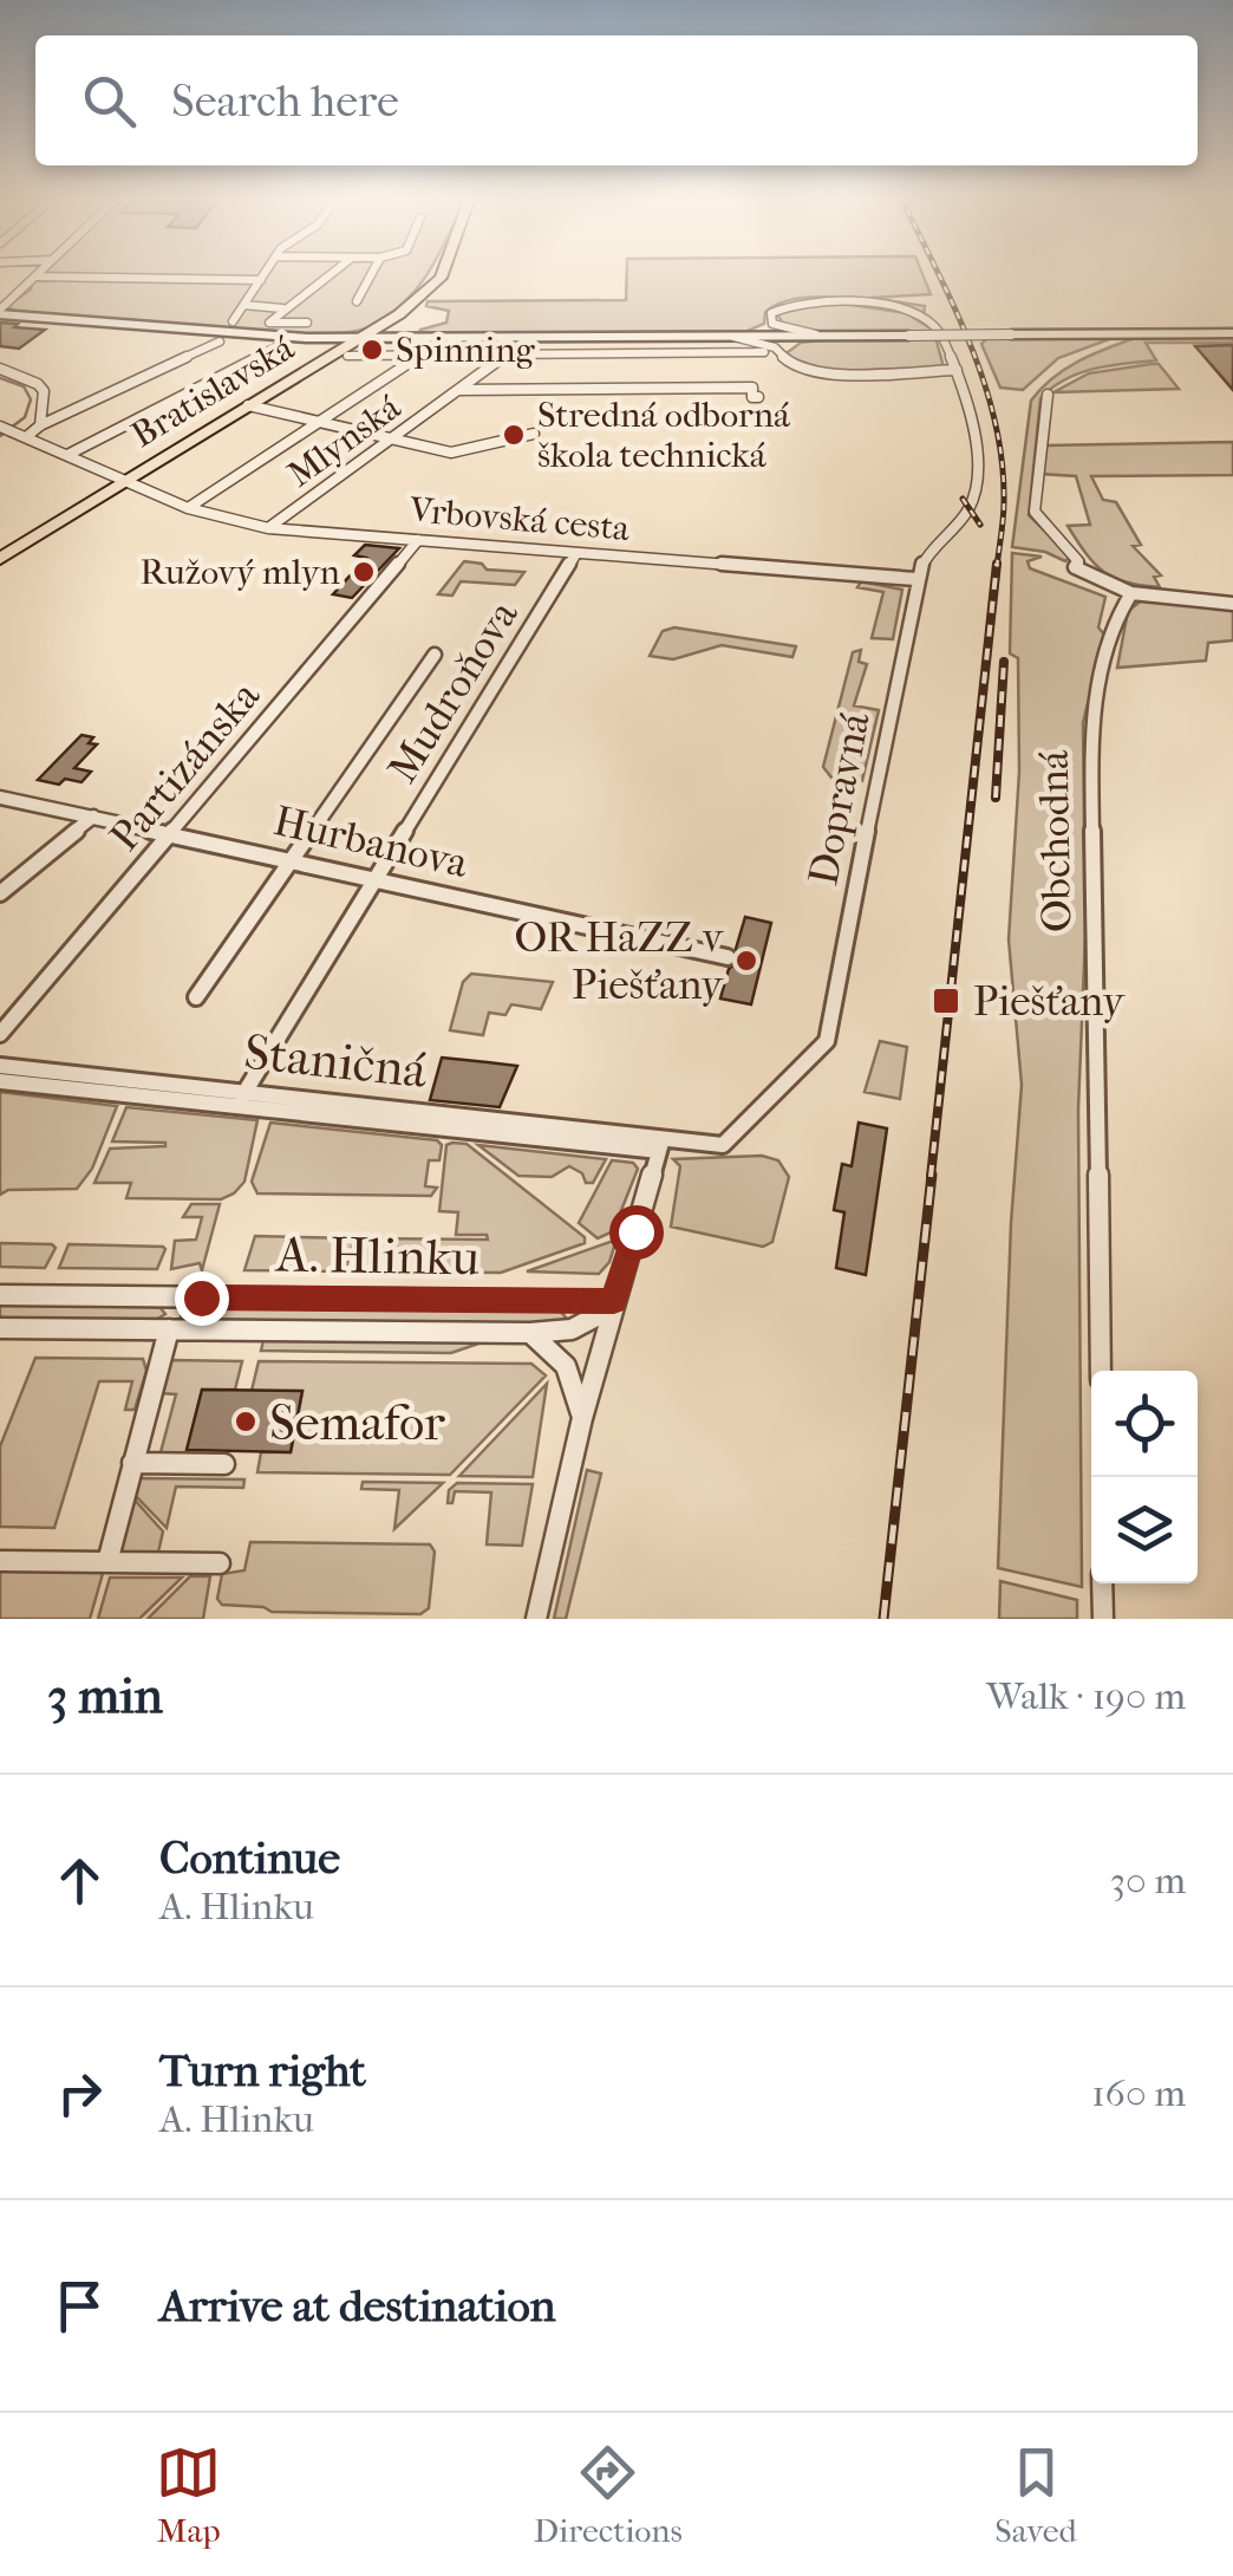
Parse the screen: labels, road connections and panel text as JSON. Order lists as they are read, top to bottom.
{
  "streets": {
    "main road": ["Bratislavská"],
    "street": [
      "Mlynská",
      "Vrbovská cesta",
      "Mudroňova",
      "Partizánska",
      "Dopravná",
      "Hurbanova",
      "Obchodná",
      "Staničná",
      "A. Hlinku"
    ]
  },
  "crossings": [
    ["Bratislavská", "Vrbovská cesta"],
    ["Mlynská", "Vrbovská cesta"],
    ["Vrbovská cesta", "Mudroňova"],
    ["Vrbovská cesta", "Partizánska"],
    ["Vrbovská cesta", "Dopravná"],
    ["Mudroňova", "Hurbanova"],
    ["Mudroňova", "Staničná"],
    ["Partizánska", "Hurbanova"],
    ["Dopravná", "Staničná"]
  ],
  "places": {
    "other": [
      "Spinning",
      "Stredná odborná škola technická",
      "Ružový mlyn",
      "OR HaZZ v Piešťany",
      "Semafor"
    ],
    "transit": ["Piešťany"]
  },
  "page": {
    "search": "Search here",
    "heading": ["3 min", "Walk · 190 m"],
    "list": [
      ["Continue", "A. Hlinku", "30 m"],
      ["Turn right", "A. Hlinku", "160 m"],
      "Arrive at destination"
    ],
    "nav": ["Map", "Directions", "Saved"]
  }
}
